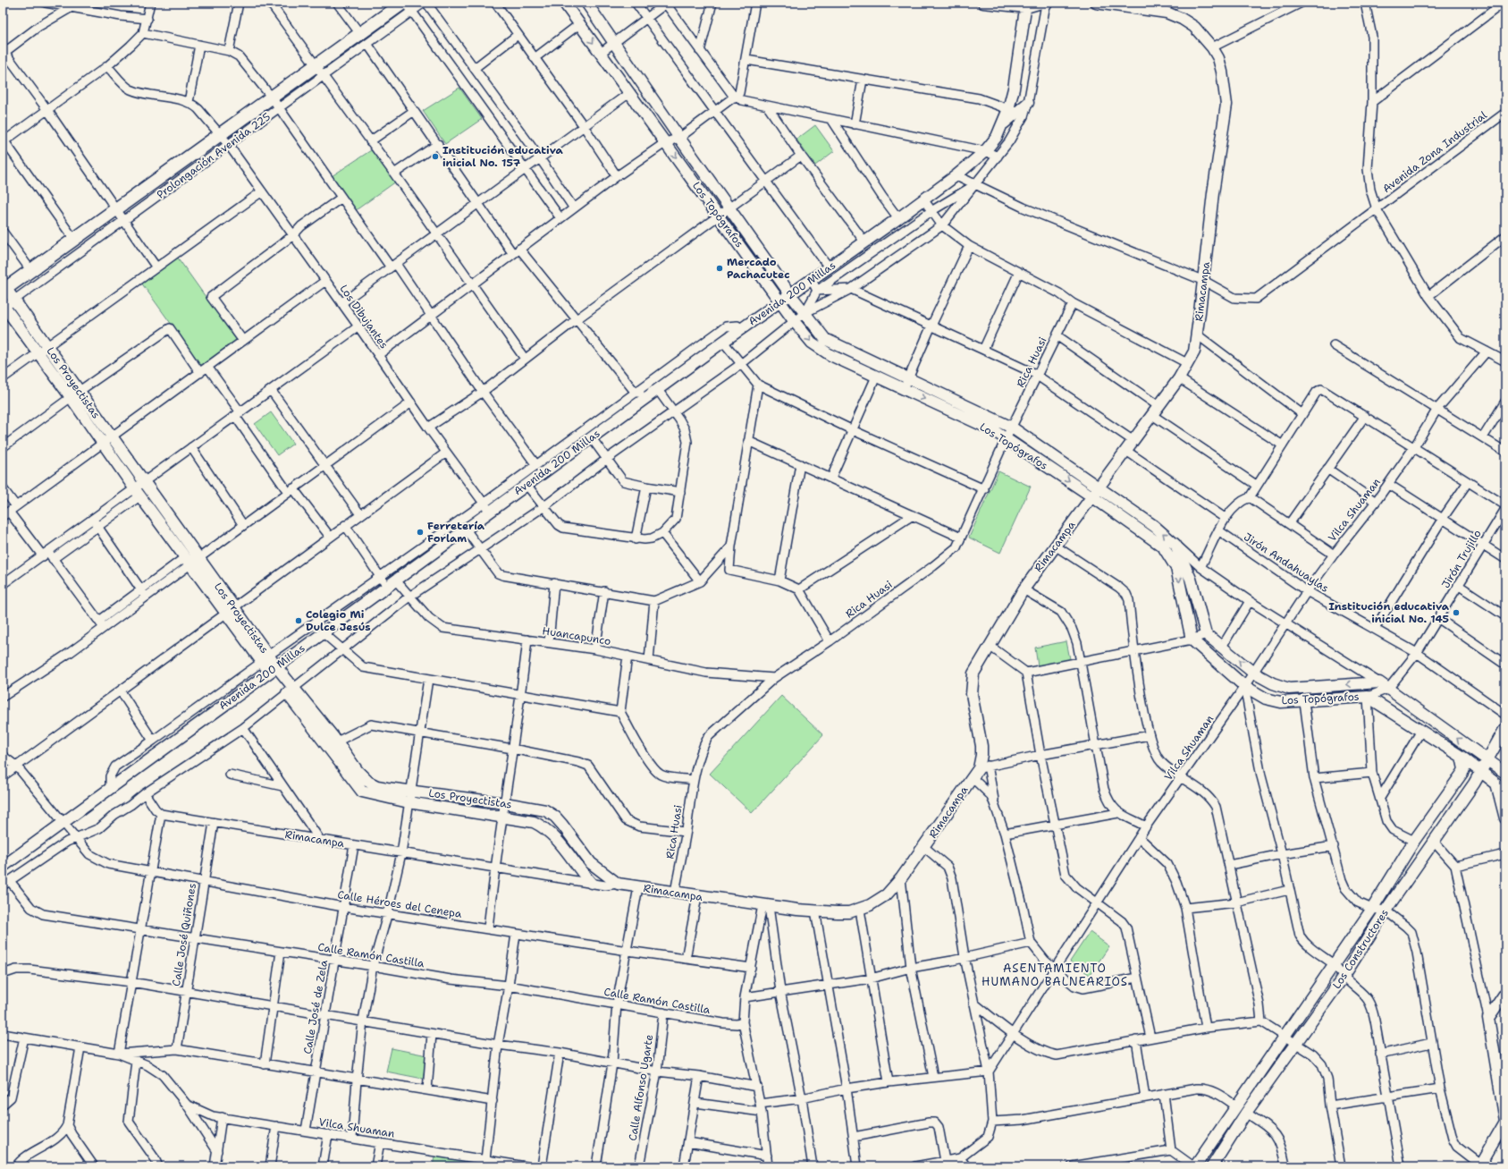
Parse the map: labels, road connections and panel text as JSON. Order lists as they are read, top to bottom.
{
  "streets": {
    "main road": [
      "Prolongación Avenida 225",
      "Los Topógrafos",
      "Rimacampa",
      "Avenida 200 Millas",
      "Los Proyectistas",
      "Los Constructores"
    ],
    "street": [
      "Avenida Zona Industrial",
      "Los Dibujantes",
      "Rica Huasi",
      "Vilca Shuaman",
      "Jirón Trujillo",
      "Jirón Andahuaylas",
      "Huancapunco",
      "Calle Héroes del Cenepa",
      "Calle José Quiñones",
      "Calle Ramón Castilla",
      "Calle José de Zela",
      "Calle Alfonso Ugarte"
    ]
  },
  "crossings": [
    ["Avenida Zona Industrial", "Rimacampa"],
    ["Avenida Zona Industrial", "Avenida 200 Millas"],
    ["Prolongación Avenida 225", "Los Dibujantes"],
    ["Prolongación Avenida 225", "Los Proyectistas"],
    ["Los Topógrafos", "Rimacampa"],
    ["Los Topógrafos", "Avenida 200 Millas"],
    ["Los Topógrafos", "Rica Huasi"],
    ["Los Topógrafos", "Vilca Shuaman"],
    ["Los Topógrafos", "Jirón Trujillo"],
    ["Los Topógrafos", "Los Constructores"],
    ["Rimacampa", "Rica Huasi"],
    ["Rimacampa", "Los Proyectistas"],
    ["Rimacampa", "Calle José Quiñones"],
    ["Rimacampa", "Calle José de Zela"],
    ["Avenida 200 Millas", "Los Dibujantes"],
    ["Avenida 200 Millas", "Los Proyectistas"],
    ["Avenida 200 Millas", "Huancapunco"],
    ["Avenida 200 Millas", "Calle Héroes del Cenepa"],
    ["Rica Huasi", "Huancapunco"],
    ["Vilca Shuaman", "Jirón Andahuaylas"],
    ["Vilca Shuaman", "Calle José de Zela"],
    ["Jirón Trujillo", "Jirón Andahuaylas"],
    ["Calle Héroes del Cenepa", "Calle José Quiñones"],
    ["Calle Héroes del Cenepa", "Calle José de Zela"],
    ["Calle José Quiñones", "Calle Ramón Castilla"],
    ["Calle Ramón Castilla", "Calle José de Zela"],
    ["Calle Ramón Castilla", "Calle Alfonso Ugarte"]
  ],
  "districts": ["ASENTAMIENTO HUMANO BALNEARIOS"],
  "places": [
    "Institución educativa inicial No. 157",
    "Mercado Pachacutec",
    "Ferretería Forlam",
    "Institución educativa inicial No. 145",
    "Colegio Mi Dulce Jesús"
  ]
}
